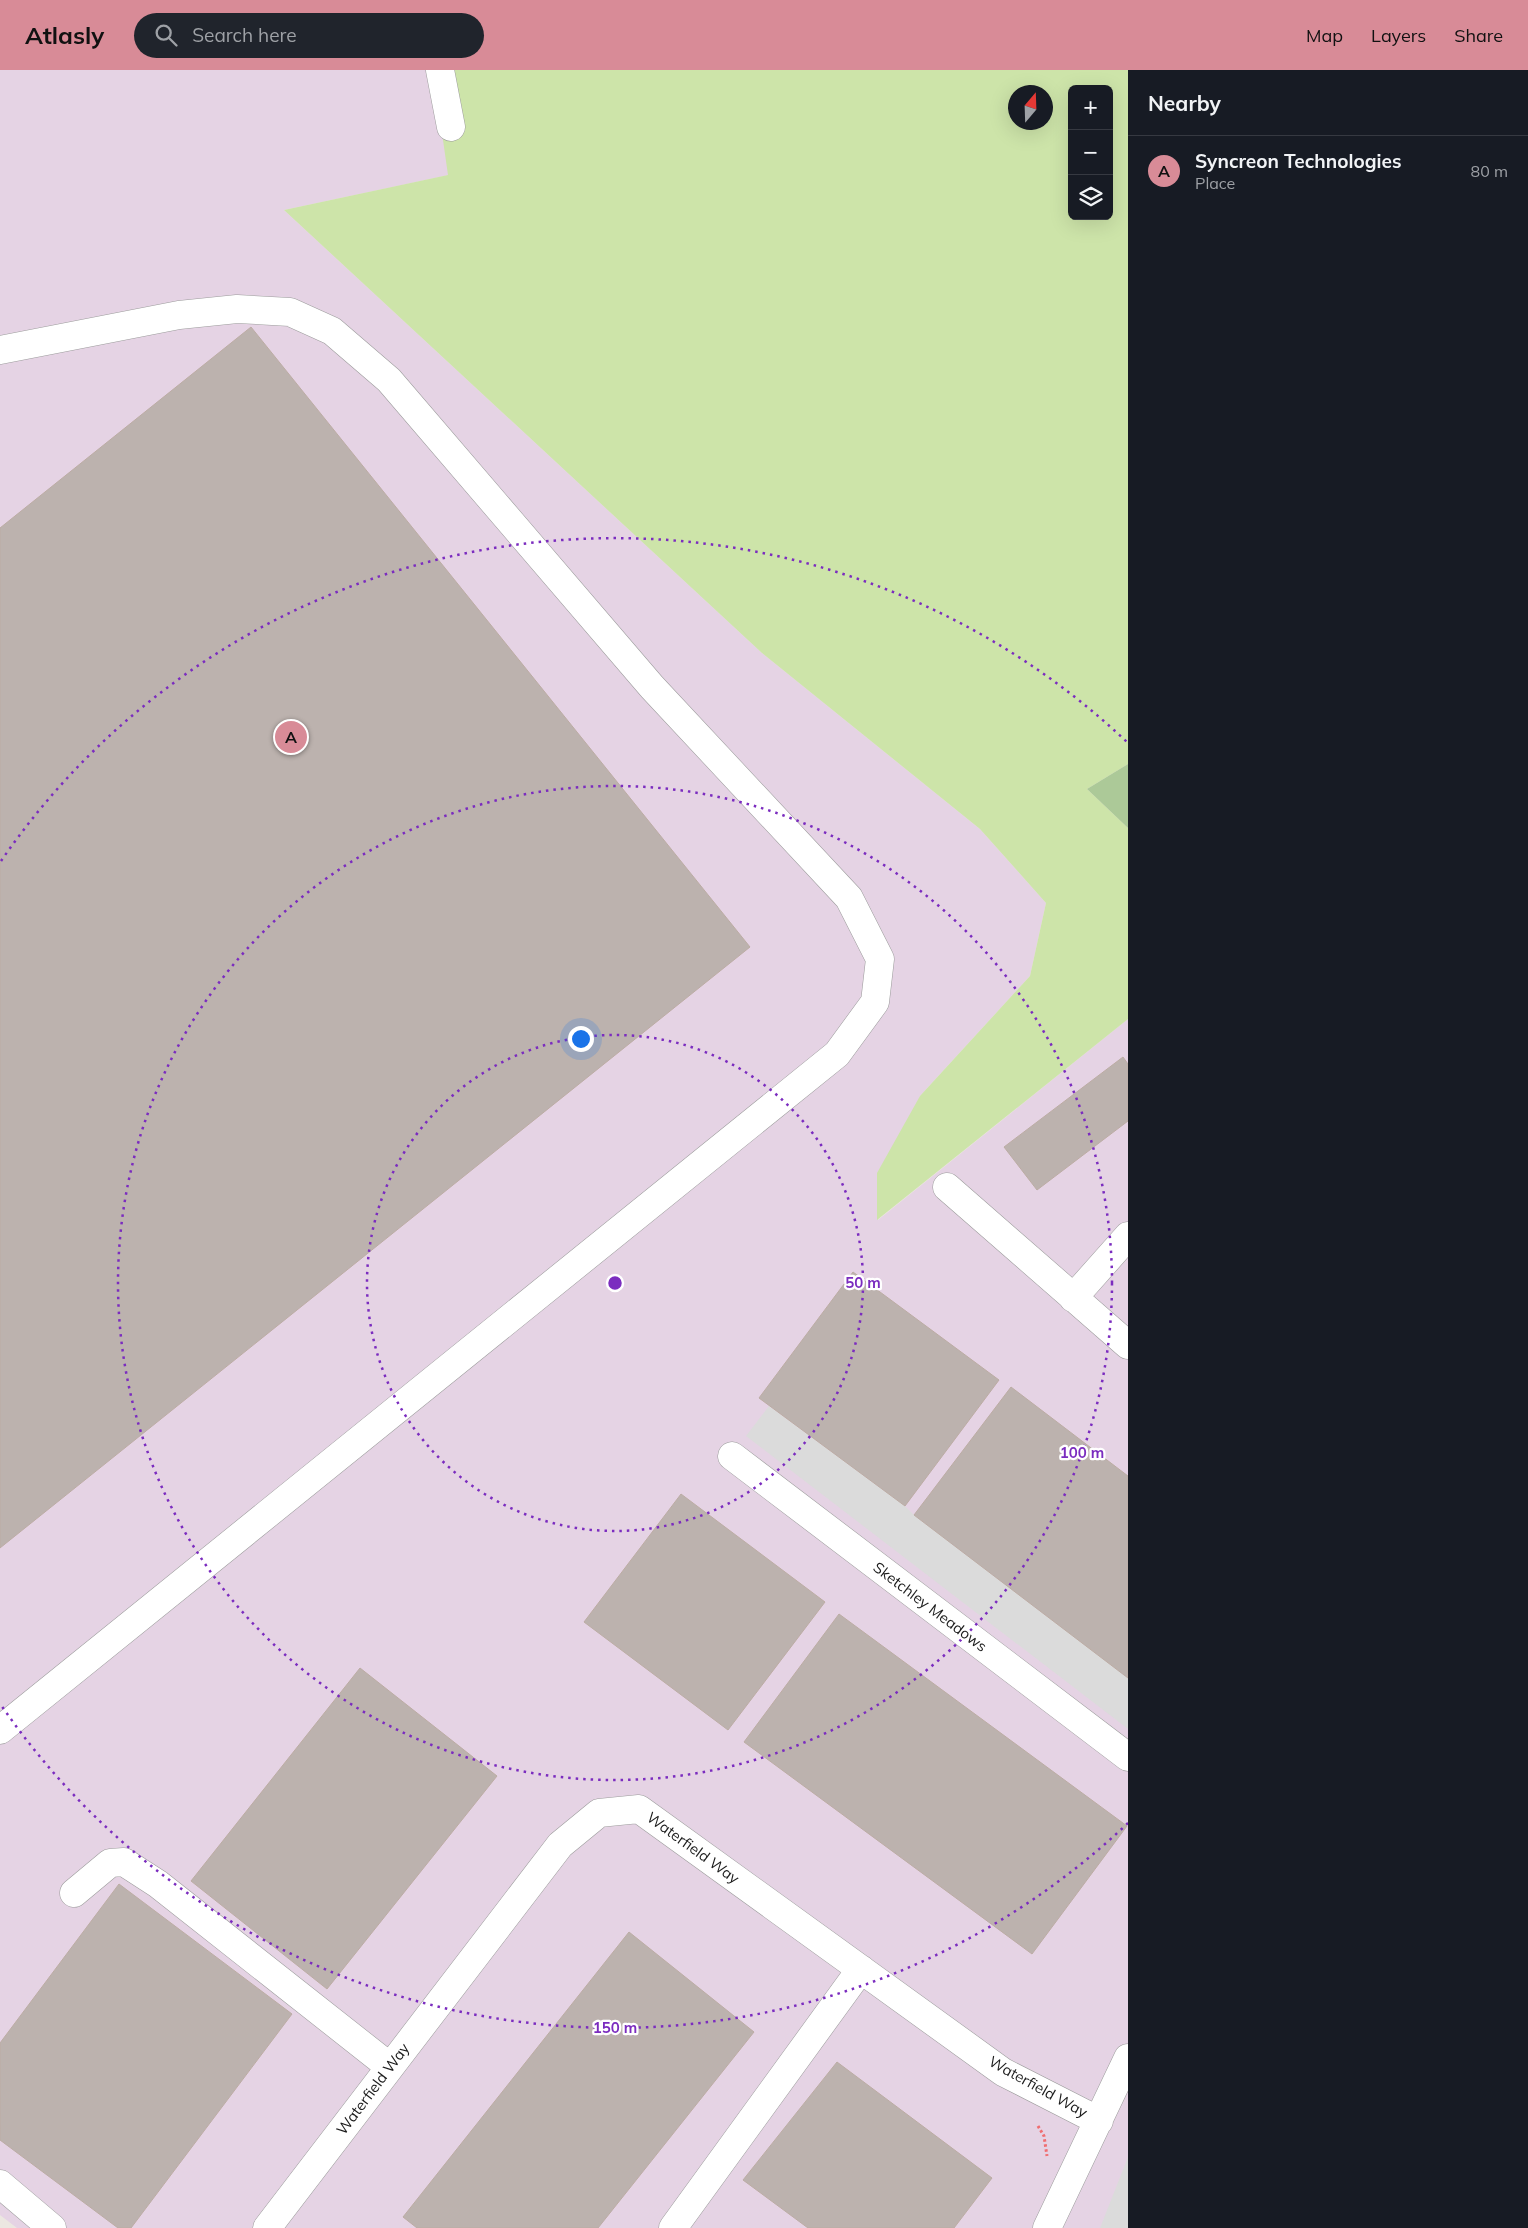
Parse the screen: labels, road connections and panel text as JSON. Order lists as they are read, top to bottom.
{
  "streets": {
    "street": ["Sketchley Meadows", "Waterfield Way"]
  },
  "north": "top",
  "page": {
    "header": "Atlasly",
    "search": "Search here",
    "nav": ["Map", "Layers", "Share"],
    "heading": "Nearby",
    "map_buttons": ["+", "−"],
    "list": [
      {
        "mark": "A",
        "name": "Syncreon Technologies",
        "note": "Place",
        "value": "80 m"
      }
    ],
    "pins": "A"
  },
  "rings": ["50 m", "100 m", "150 m"]
}
